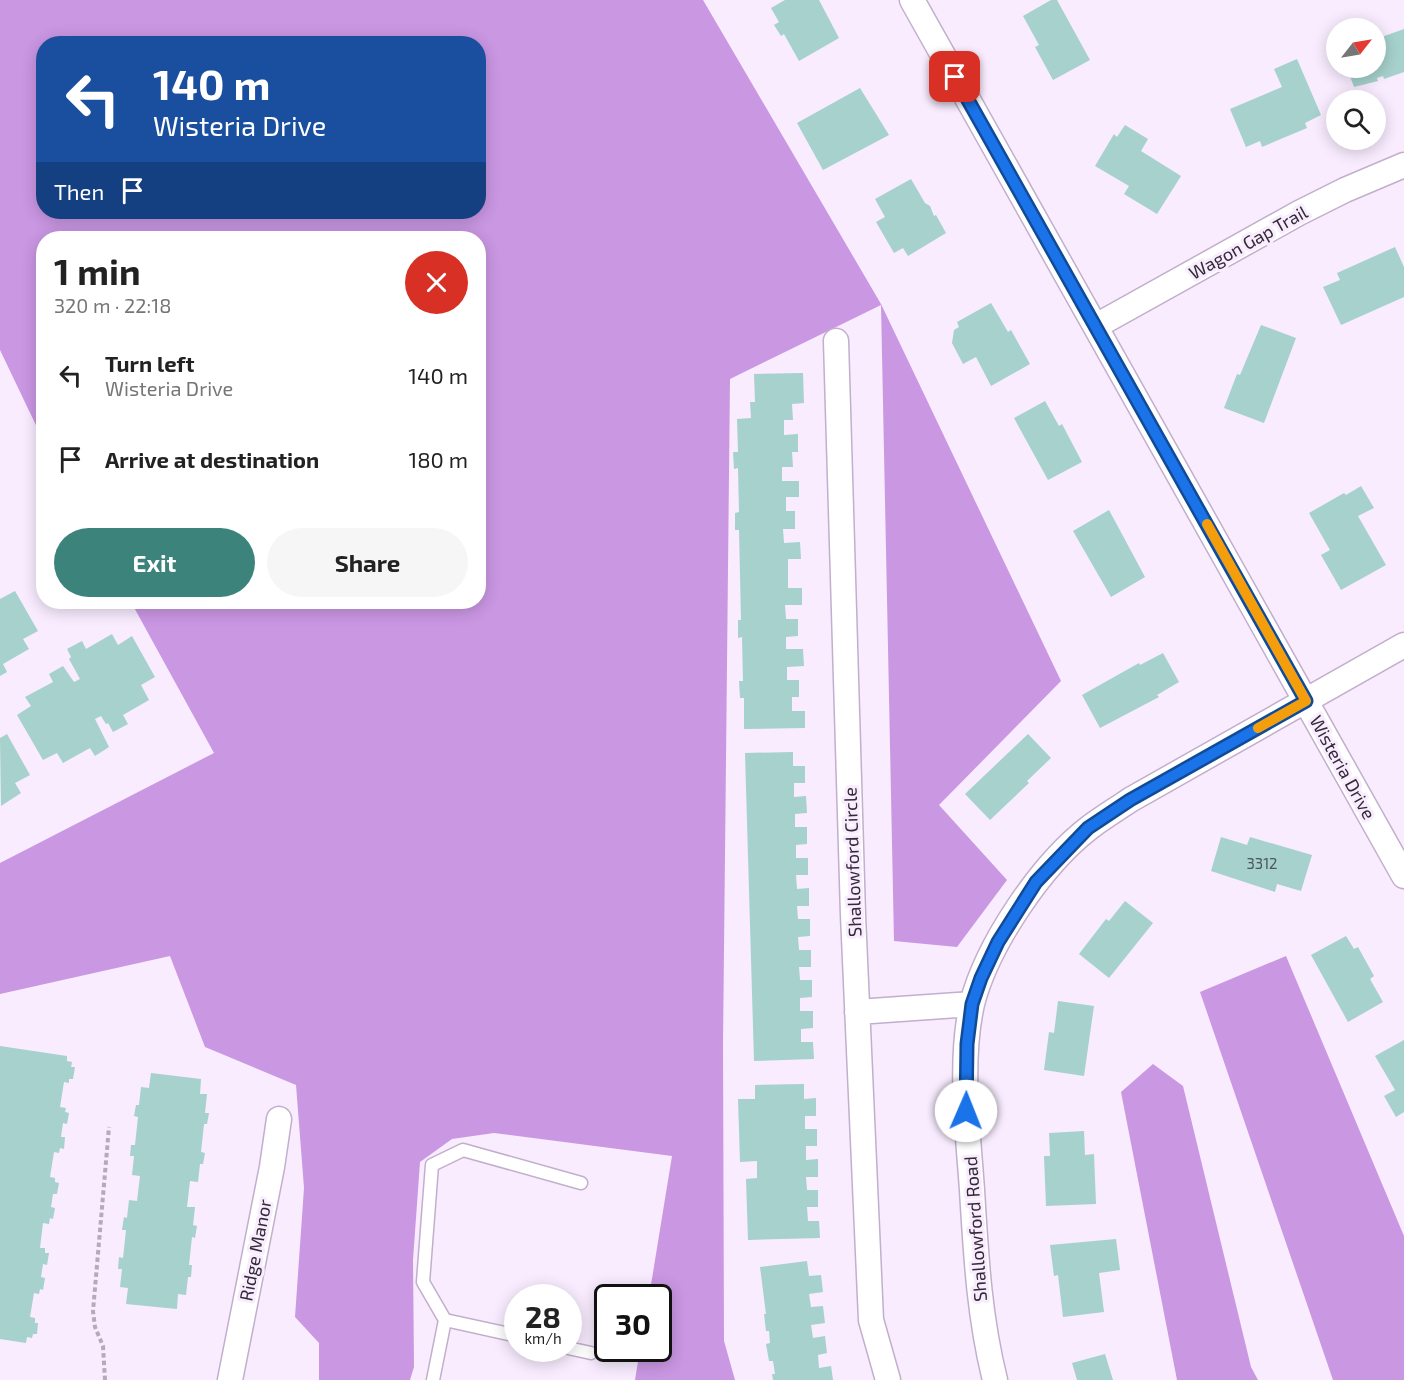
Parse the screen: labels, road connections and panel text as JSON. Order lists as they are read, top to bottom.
{
  "streets": {
    "street": [
      "Wagon Gap Trail",
      "Wisteria Drive",
      "Shallowford Circle",
      "Shallowford Road",
      "Ridge Manor"
    ]
  },
  "crossings": [
    ["Wagon Gap Trail", "Wisteria Drive"],
    ["Wisteria Drive", "Shallowford Road"]
  ],
  "house_numbers": ["3312"],
  "north": "top right",
  "page": {
    "turn": ["140 m", "Wisteria Drive"],
    "then": "Then",
    "heading": ["1 min", "320 m · 22:18"],
    "list": [
      {
        "name": "Turn left",
        "note": "Wisteria Drive",
        "value": "140 m"
      },
      {
        "name": "Arrive at destination",
        "value": "180 m"
      }
    ],
    "buttons": ["Exit", "Share"],
    "speed": "28 km/h",
    "limit": "30"
  }
}
